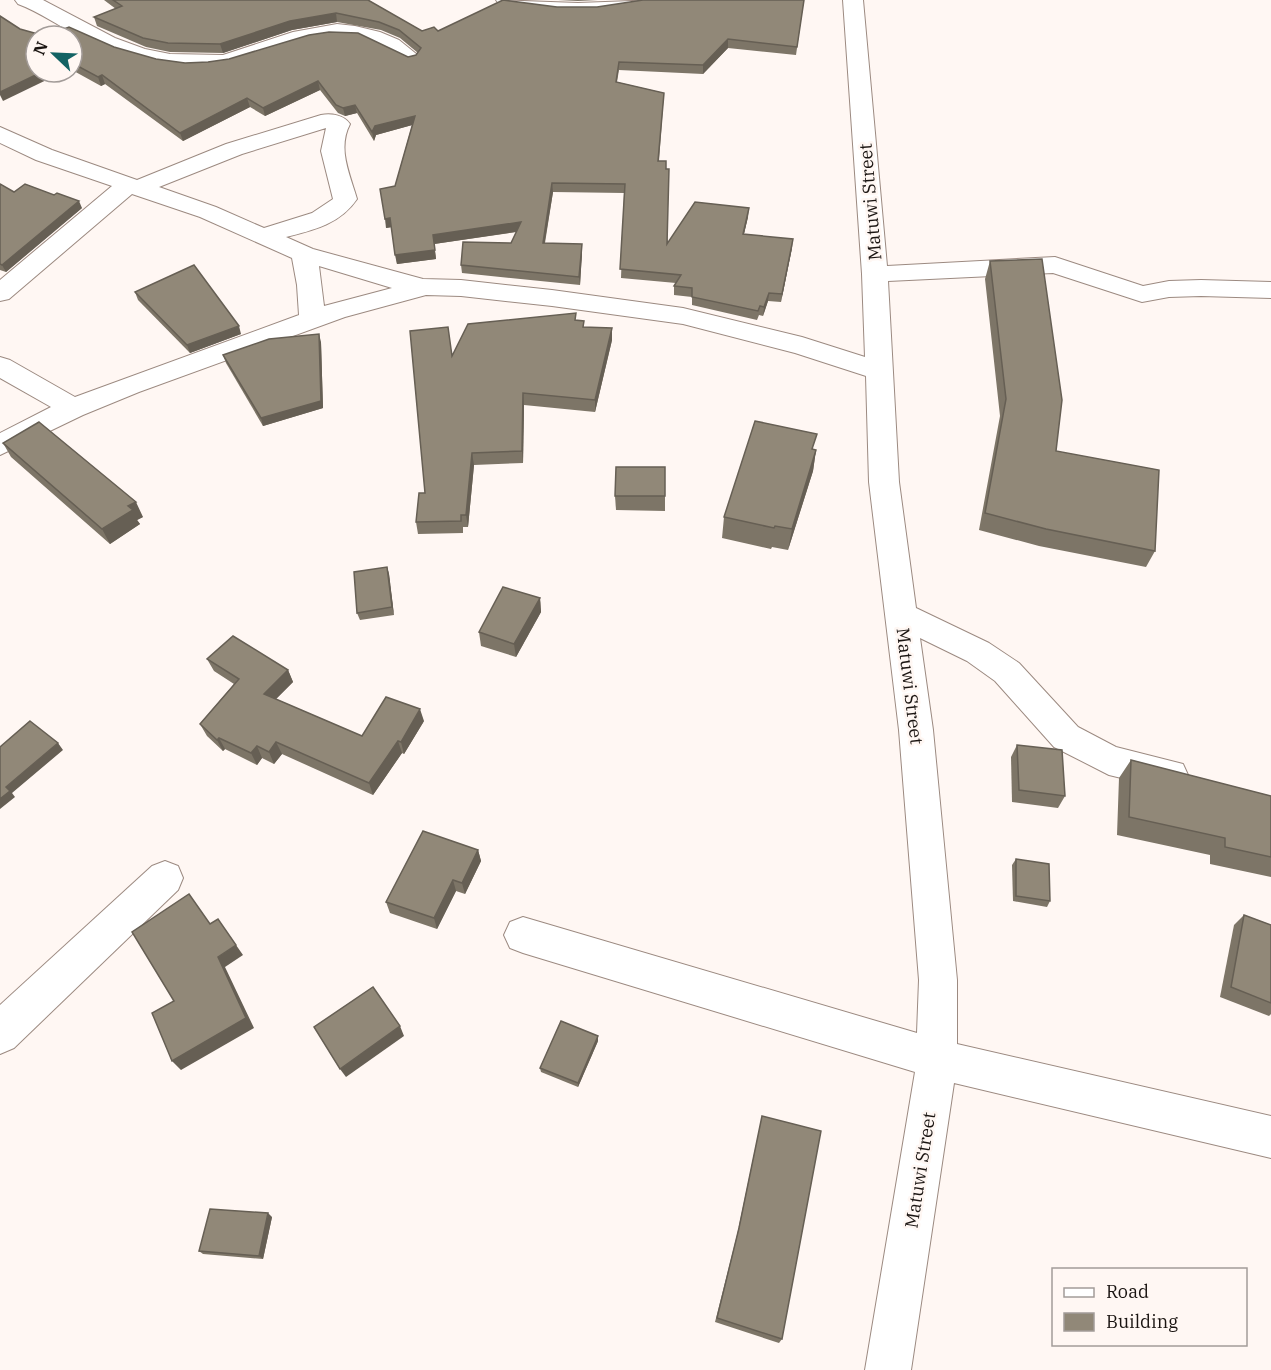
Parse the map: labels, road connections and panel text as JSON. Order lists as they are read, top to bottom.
{
  "streets": {
    "street": ["Matuwi Street"]
  },
  "legend": ["Road", "Building"],
  "north": "top left"
}
